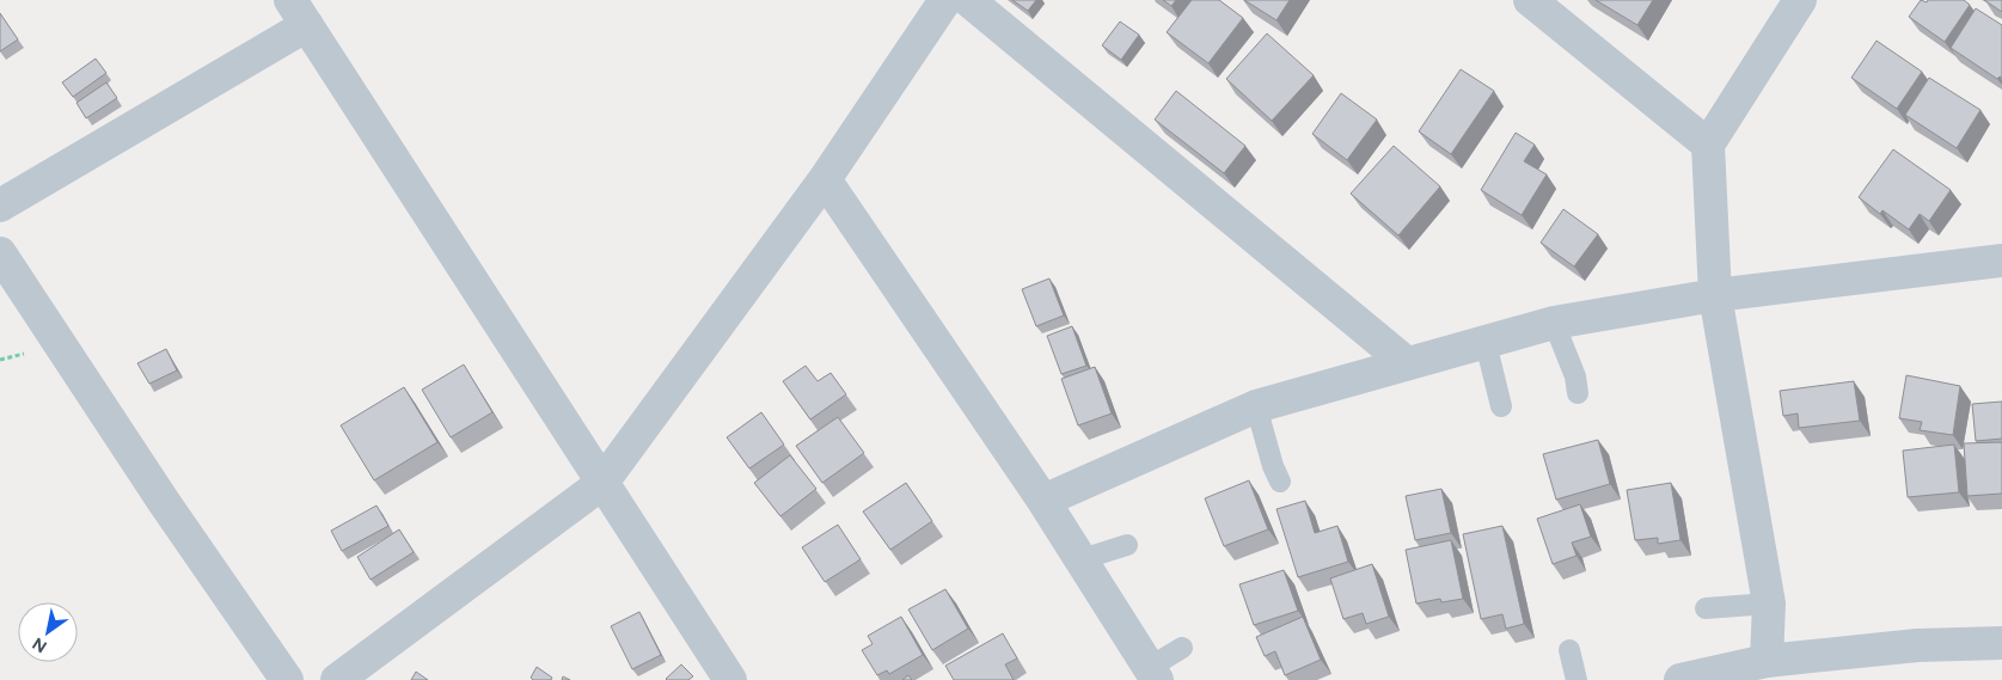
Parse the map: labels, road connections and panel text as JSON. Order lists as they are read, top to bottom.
{
  "north": "bottom left"
}
